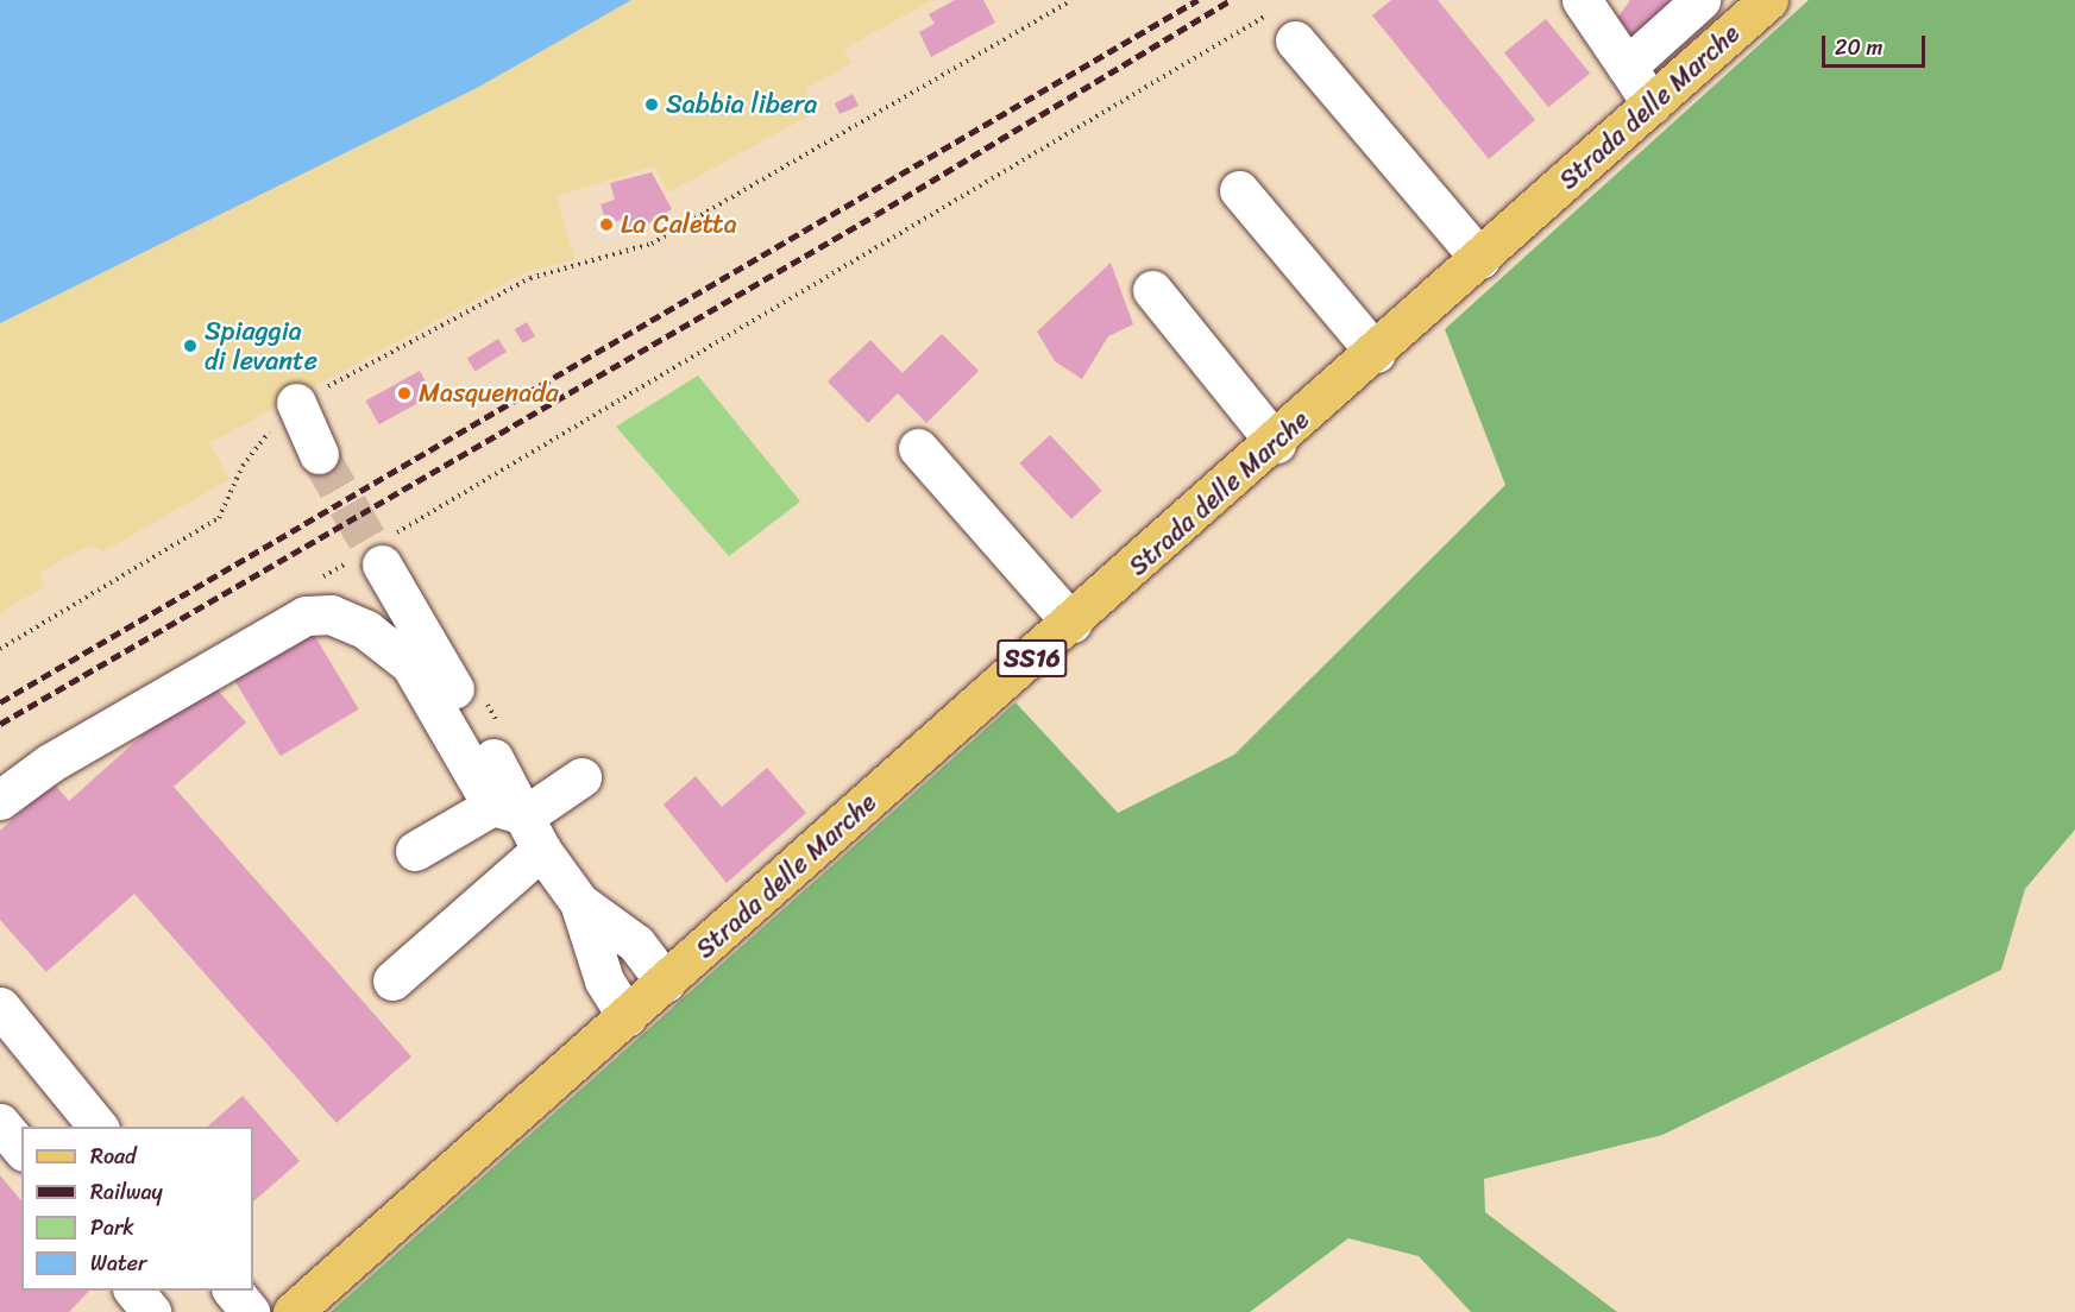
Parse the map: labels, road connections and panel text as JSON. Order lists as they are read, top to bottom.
{
  "streets": {
    "main road": ["Strada delle Marche", "SS16"]
  },
  "places": [
    "Sabbia libera",
    "La Caletta",
    "Spiaggia di levante",
    "Masquenada"
  ],
  "legend": [
    "Road",
    "Railway",
    "Park",
    "Water"
  ],
  "scale_bar": "20 m"
}
